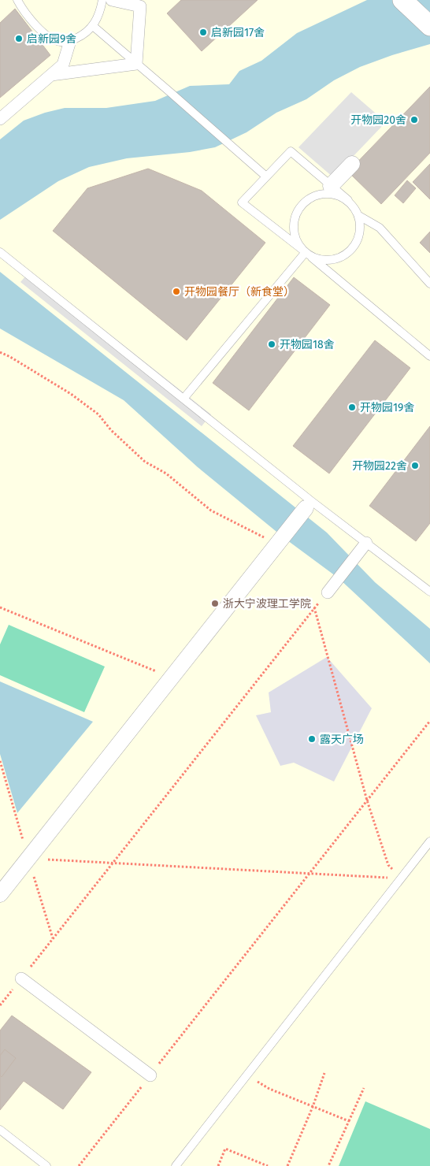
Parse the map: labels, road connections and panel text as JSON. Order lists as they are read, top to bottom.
{
  "places": [
    "启新园17舍",
    "启新园9舍",
    "开物园20舍",
    "开物园餐厅（新食堂）",
    "开物园18舍",
    "开物园19舍",
    "开物园22舍",
    "浙大宁波理工学院",
    "露天广场"
  ]
}
